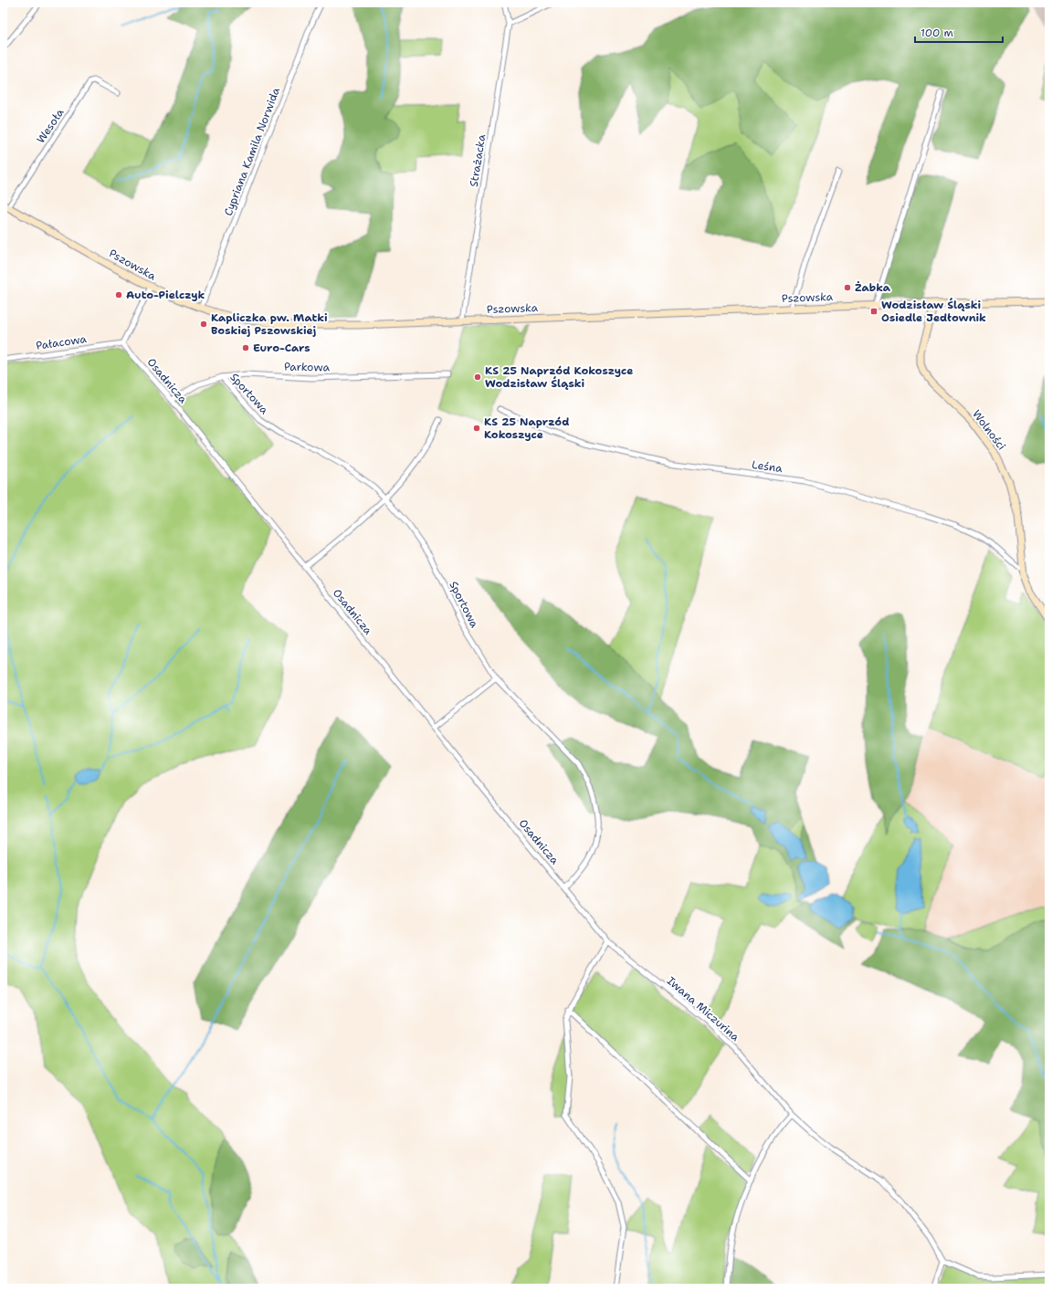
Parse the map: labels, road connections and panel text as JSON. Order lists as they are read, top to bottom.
{
  "streets": {
    "main road": ["Pszowska", "Wolności"],
    "street": [
      "Wesoła",
      "Cypriana Kamila Norwida",
      "Strażacka",
      "Pałacowa",
      "Parkowa",
      "Osadnicza",
      "Sportowa",
      "Leśna",
      "Iwana Miczurina"
    ]
  },
  "crossings": [
    ["Wesoła", "Pszowska"],
    ["Cypriana Kamila Norwida", "Pszowska"],
    ["Strażacka", "Pszowska"],
    ["Pszowska", "Wolności"],
    ["Pałacowa", "Osadnicza"],
    ["Parkowa", "Osadnicza"],
    ["Parkowa", "Sportowa"],
    ["Osadnicza", "Sportowa"],
    ["Osadnicza", "Iwana Miczurina"],
    ["Wolności", "Leśna"]
  ],
  "places": {
    "other": [
      "Żabka",
      "Auto-Pielczyk",
      "Kapliczka pw. Matki Boskiej Pszowskiej",
      "Euro-Cars",
      "KS 25 Naprzód Kokoszyce Wodzisław Śląski",
      "KS 25 Naprzód Kokoszyce"
    ],
    "transit": ["Wodzisław Śląski Osiedle Jedłownik"]
  },
  "scale_bar": "100 m"
}
